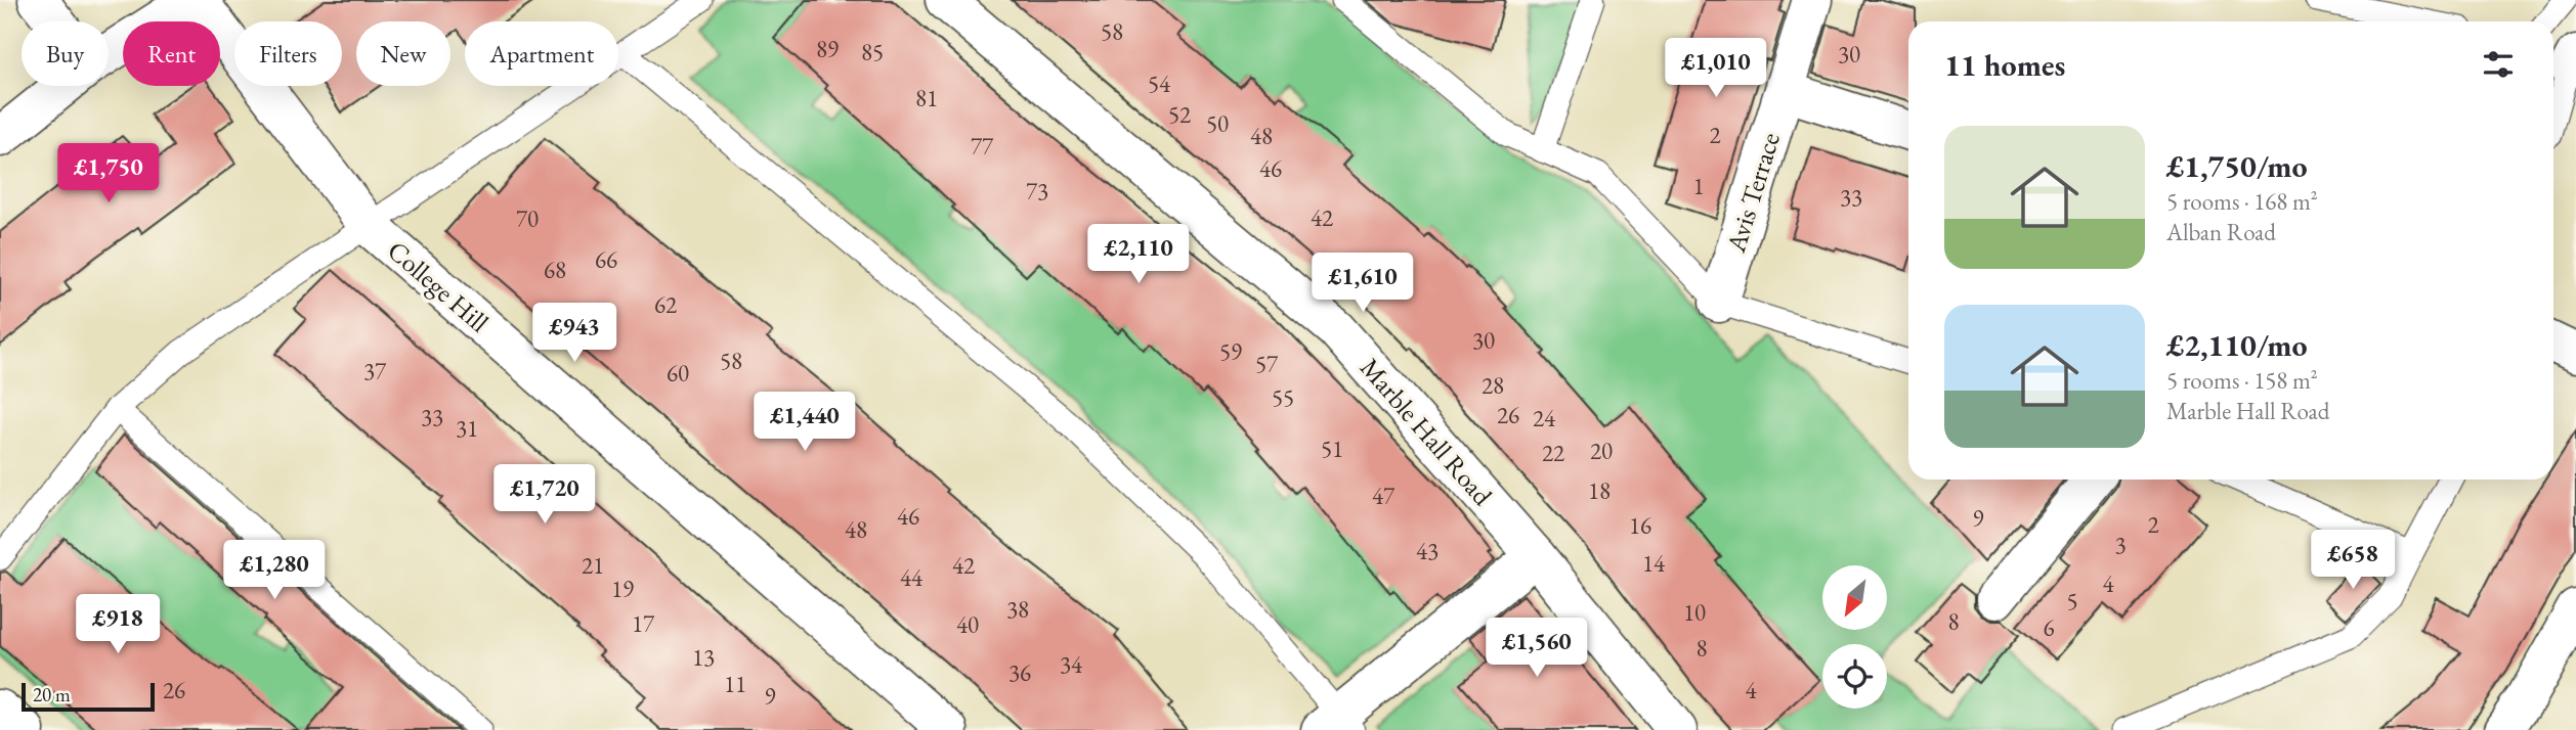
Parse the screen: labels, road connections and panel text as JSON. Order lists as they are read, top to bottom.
{
  "streets": {
    "street": ["Avis Terrace", "College Hill", "Marble Hall Road"]
  },
  "house_numbers": [
    "58",
    "89",
    "85",
    "30",
    "54",
    "81",
    "52",
    "50",
    "2",
    "48",
    "77",
    "46",
    "1",
    "73",
    "33",
    "42",
    "70",
    "66",
    "68",
    "62",
    "30",
    "59",
    "58",
    "57",
    "37",
    "60",
    "28",
    "55",
    "26",
    "33",
    "24",
    "31",
    "51",
    "20",
    "22",
    "18",
    "47",
    "46",
    "9",
    "2",
    "16",
    "48",
    "3",
    "43",
    "14",
    "21",
    "42",
    "44",
    "4",
    "19",
    "5",
    "38",
    "10",
    "8",
    "17",
    "40",
    "6",
    "8",
    "13",
    "34",
    "36",
    "11",
    "26",
    "4",
    "9"
  ],
  "scale_bar": "20 m",
  "north": "bottom left",
  "page": {
    "chip": [
      "Buy",
      "Rent",
      "Filters",
      "New",
      "Apartment"
    ],
    "heading": "11 homes",
    "price": [
      "£1,010",
      "£1,750",
      "£2,110",
      "£1,610",
      "£943",
      "£1,440",
      "£1,720",
      "£658",
      "£1,280",
      "£918",
      "£1,560"
    ],
    "list": [
      {
        "name": "£1,750/mo",
        "note": "5 rooms · 168 m² · Alban Road"
      },
      {
        "name": "£2,110/mo",
        "note": "5 rooms · 158 m² · Marble Hall Road"
      }
    ],
    "scale": "20 m"
  }
}
